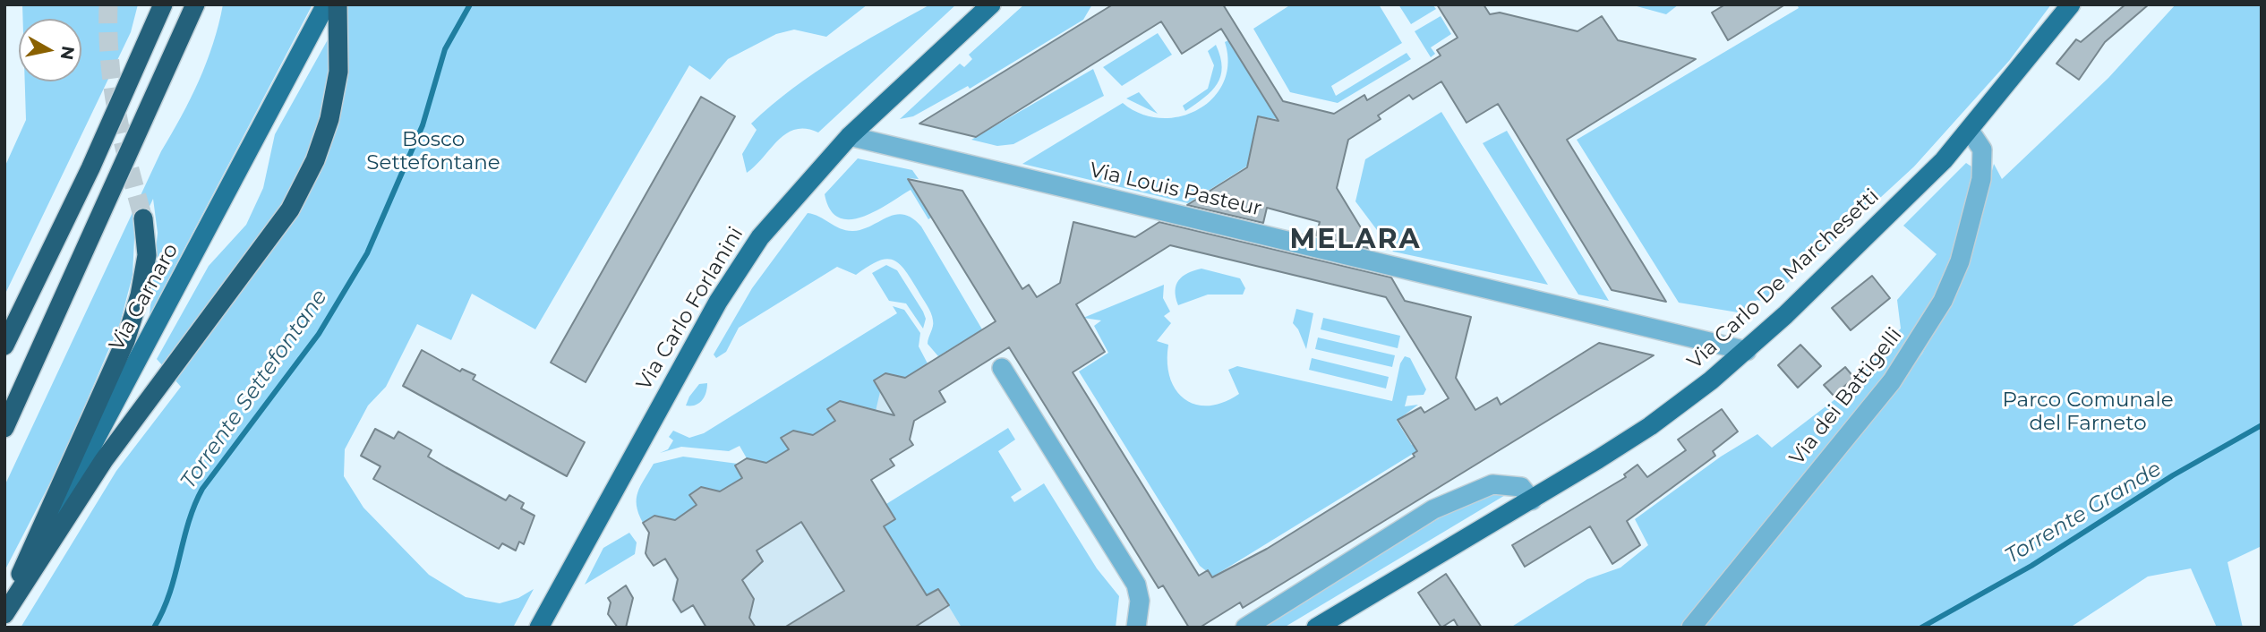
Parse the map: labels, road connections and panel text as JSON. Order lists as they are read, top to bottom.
{
  "streets": {
    "main road": ["Via Carlo De Marchesetti", "Via Carnaro", "Via Carlo Forlanini"],
    "street": ["Via Louis Pasteur", "Via dei Battigelli"]
  },
  "crossings": [
    ["Via Louis Pasteur", "Via Carlo De Marchesetti"],
    ["Via Louis Pasteur", "Via Carlo Forlanini"],
    ["Via Carlo De Marchesetti", "Via dei Battigelli"]
  ],
  "districts": ["MELARA"],
  "water": ["Torrente Settefontane", "Torrente Grande"],
  "parks": ["Bosco Settefontane", "Parco Comunale del Farneto"],
  "north": "right"
}
